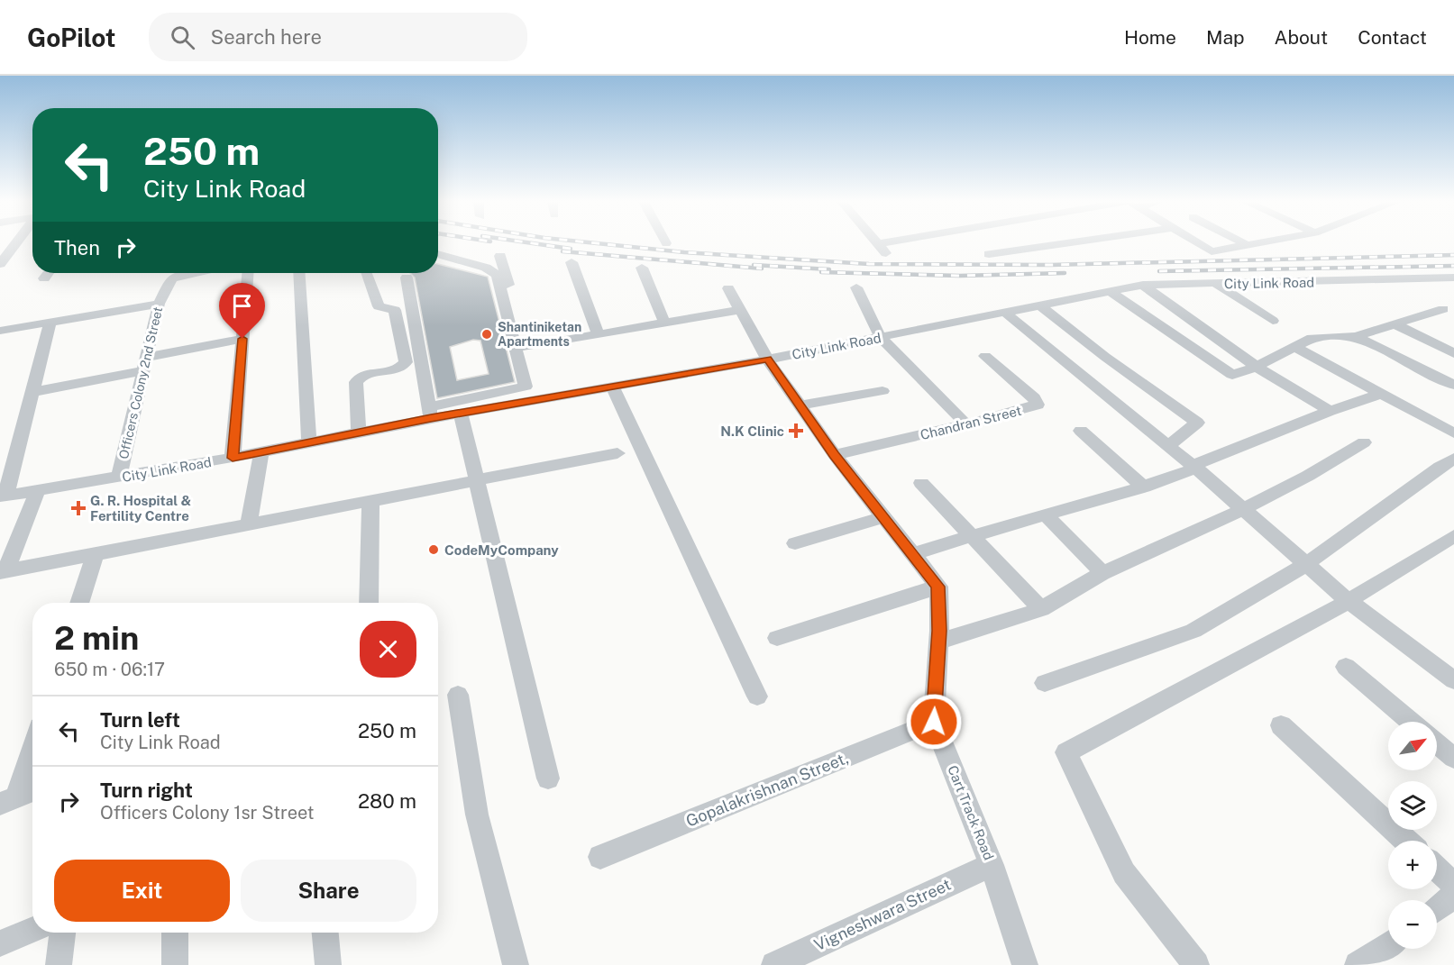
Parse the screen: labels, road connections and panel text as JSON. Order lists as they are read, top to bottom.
{
  "streets": {
    "street": [
      "City Link Road",
      "Officers Colony 2nd Street",
      "Chandran Street",
      "Gopalakrishnan Street,",
      "Cart Track Road",
      "Vigneshwara Street"
    ]
  },
  "crossings": [
    ["City Link Road", "Officers Colony 2nd Street"],
    ["Gopalakrishnan Street,", "Cart Track Road"],
    ["Cart Track Road", "Vigneshwara Street"]
  ],
  "places": {
    "other": ["Shantiniketan Apartments", "CodeMyCompany"],
    "health": ["N.K Clinic", "G. R. Hospital & Fertility Centre"]
  },
  "north": "top right",
  "page": {
    "header": "GoPilot",
    "search": "Search here",
    "nav": [
      "Home",
      "Map",
      "About",
      "Contact"
    ],
    "turn": ["250 m", "City Link Road"],
    "then": "Then",
    "heading": ["2 min", "650 m · 06:17"],
    "list": [
      {
        "name": "Turn left",
        "note": "City Link Road",
        "value": "250 m"
      },
      {
        "name": "Turn right",
        "note": "Officers Colony 1sr Street",
        "value": "280 m"
      }
    ],
    "map_buttons": ["+", "−"],
    "buttons": ["Exit", "Share"]
  }
}
